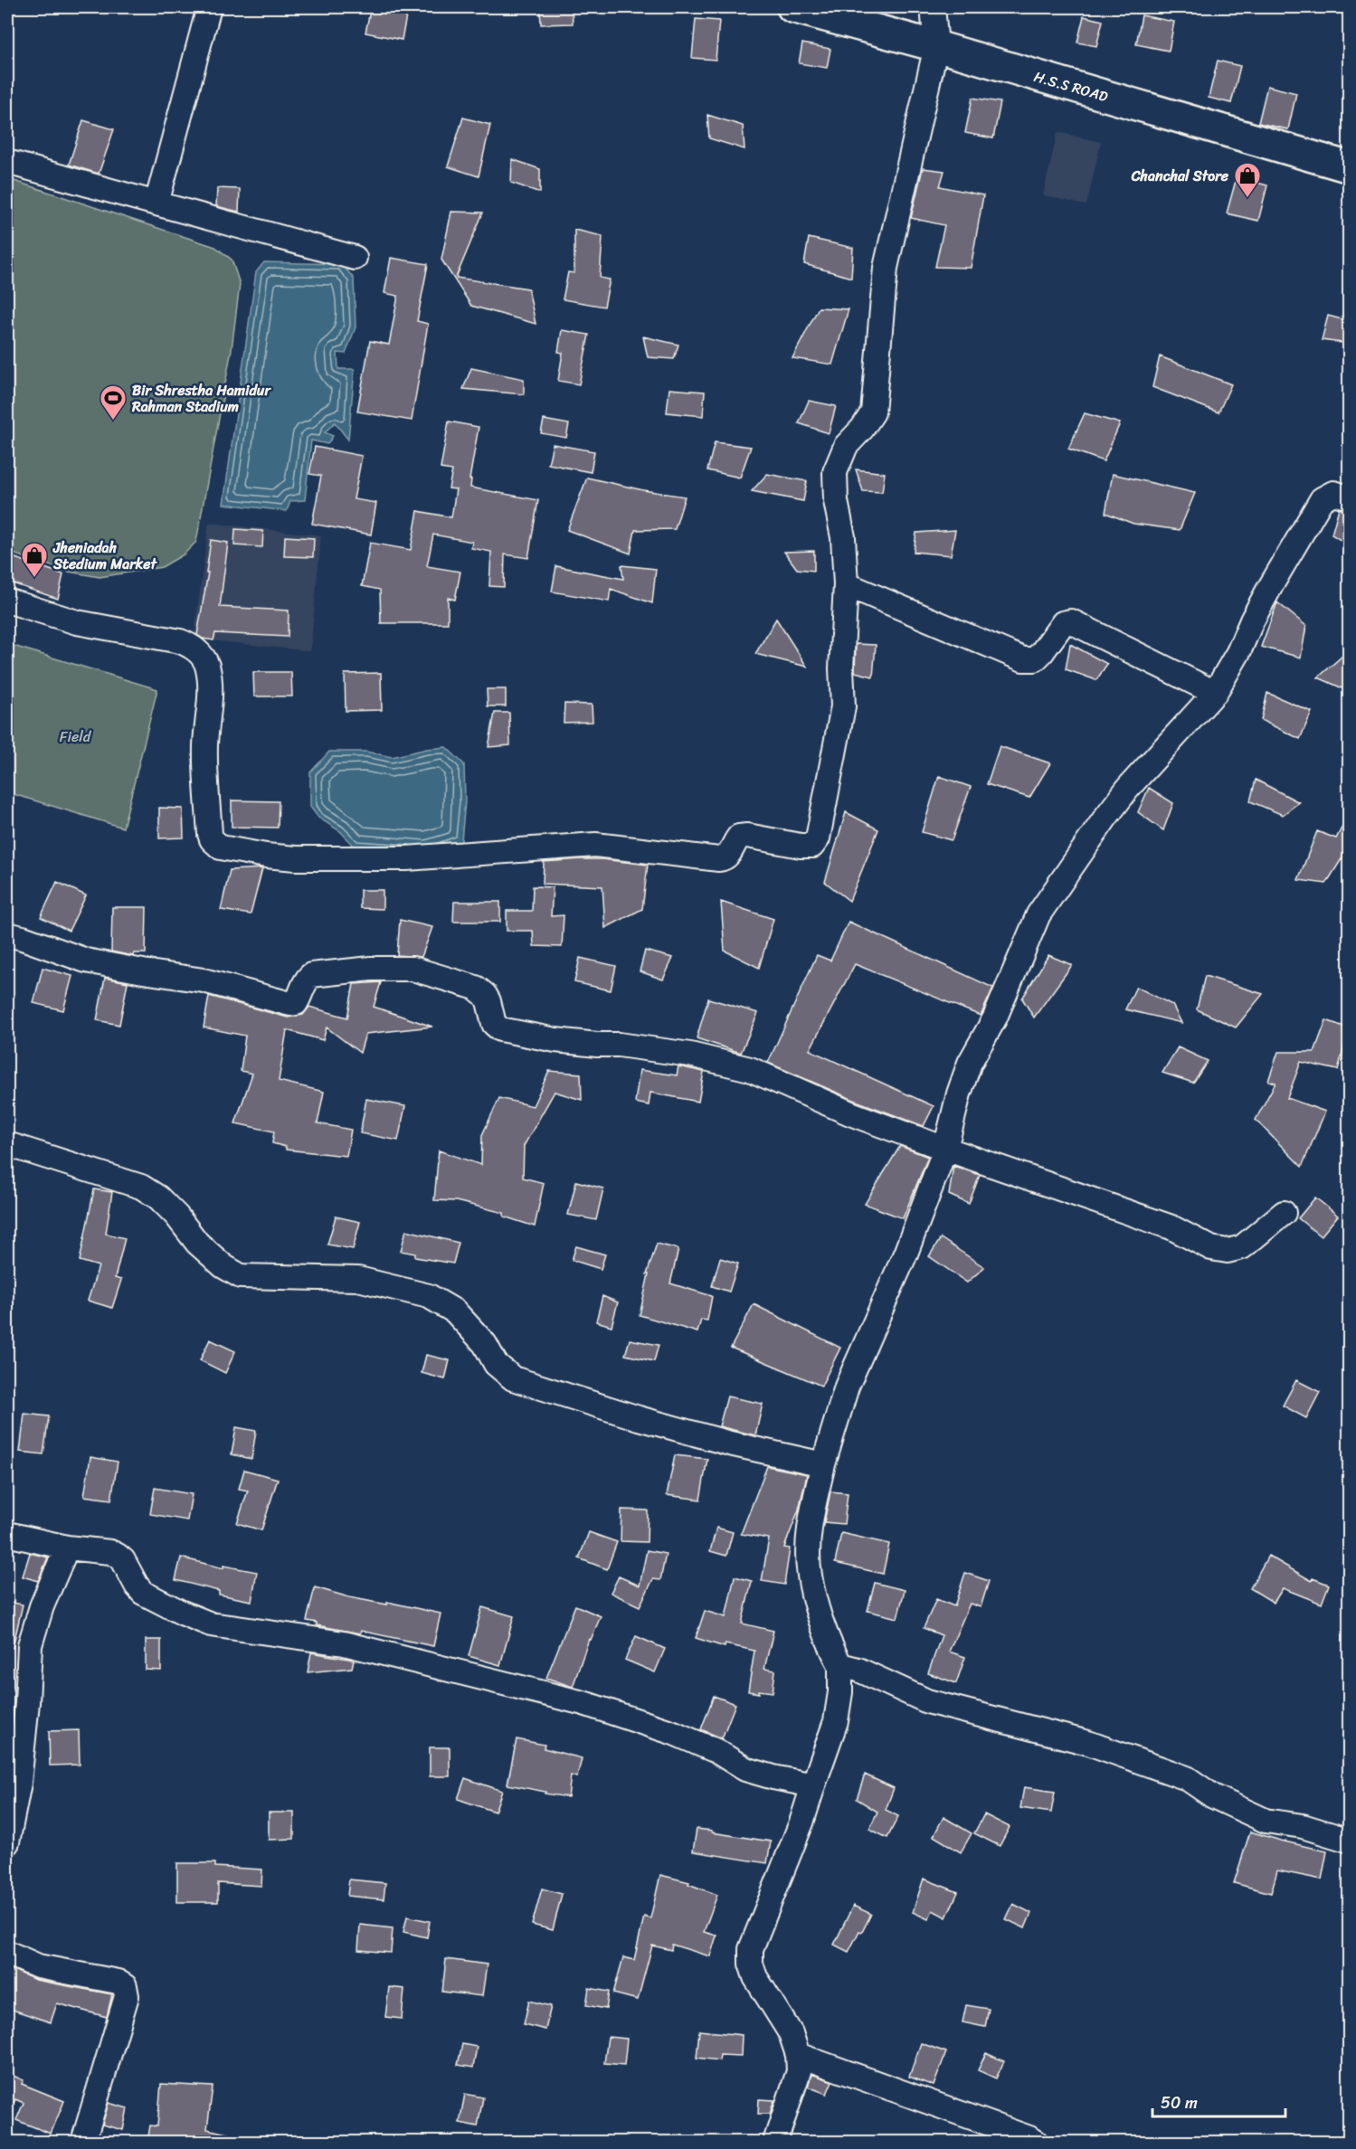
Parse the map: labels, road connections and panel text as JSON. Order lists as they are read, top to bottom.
{
  "streets": {
    "highway": ["H.S.S ROAD"]
  },
  "parks": ["Field"],
  "places": {
    "shop": ["Chanchal Store", "Jheniadah Stedium Market"],
    "sports": ["Bir Shrestha Hamidur Rahman Stadium"]
  },
  "scale_bar": "50 m"
}
